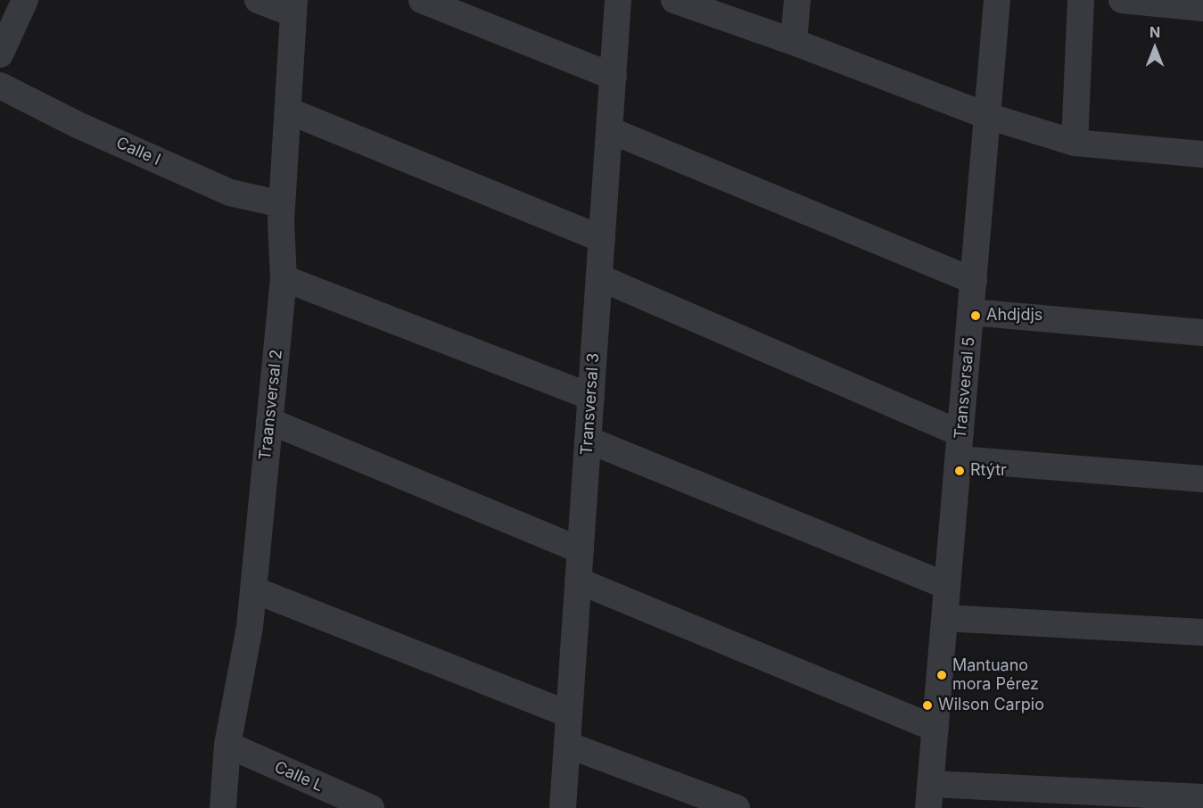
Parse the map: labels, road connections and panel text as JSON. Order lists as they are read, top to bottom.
{
  "streets": {
    "street": [
      "Calle I",
      "Transversal 5",
      "Transversal 3",
      "Traansversal 2",
      "Calle L"
    ]
  },
  "crossings": [
    ["Calle I", "Traansversal 2"],
    ["Traansversal 2", "Calle L"]
  ],
  "places": [
    "Ahdjdjs",
    "Rtýtr",
    "Mantuano mora Pérez",
    "Wilson Carpio"
  ],
  "north": "top"
}
